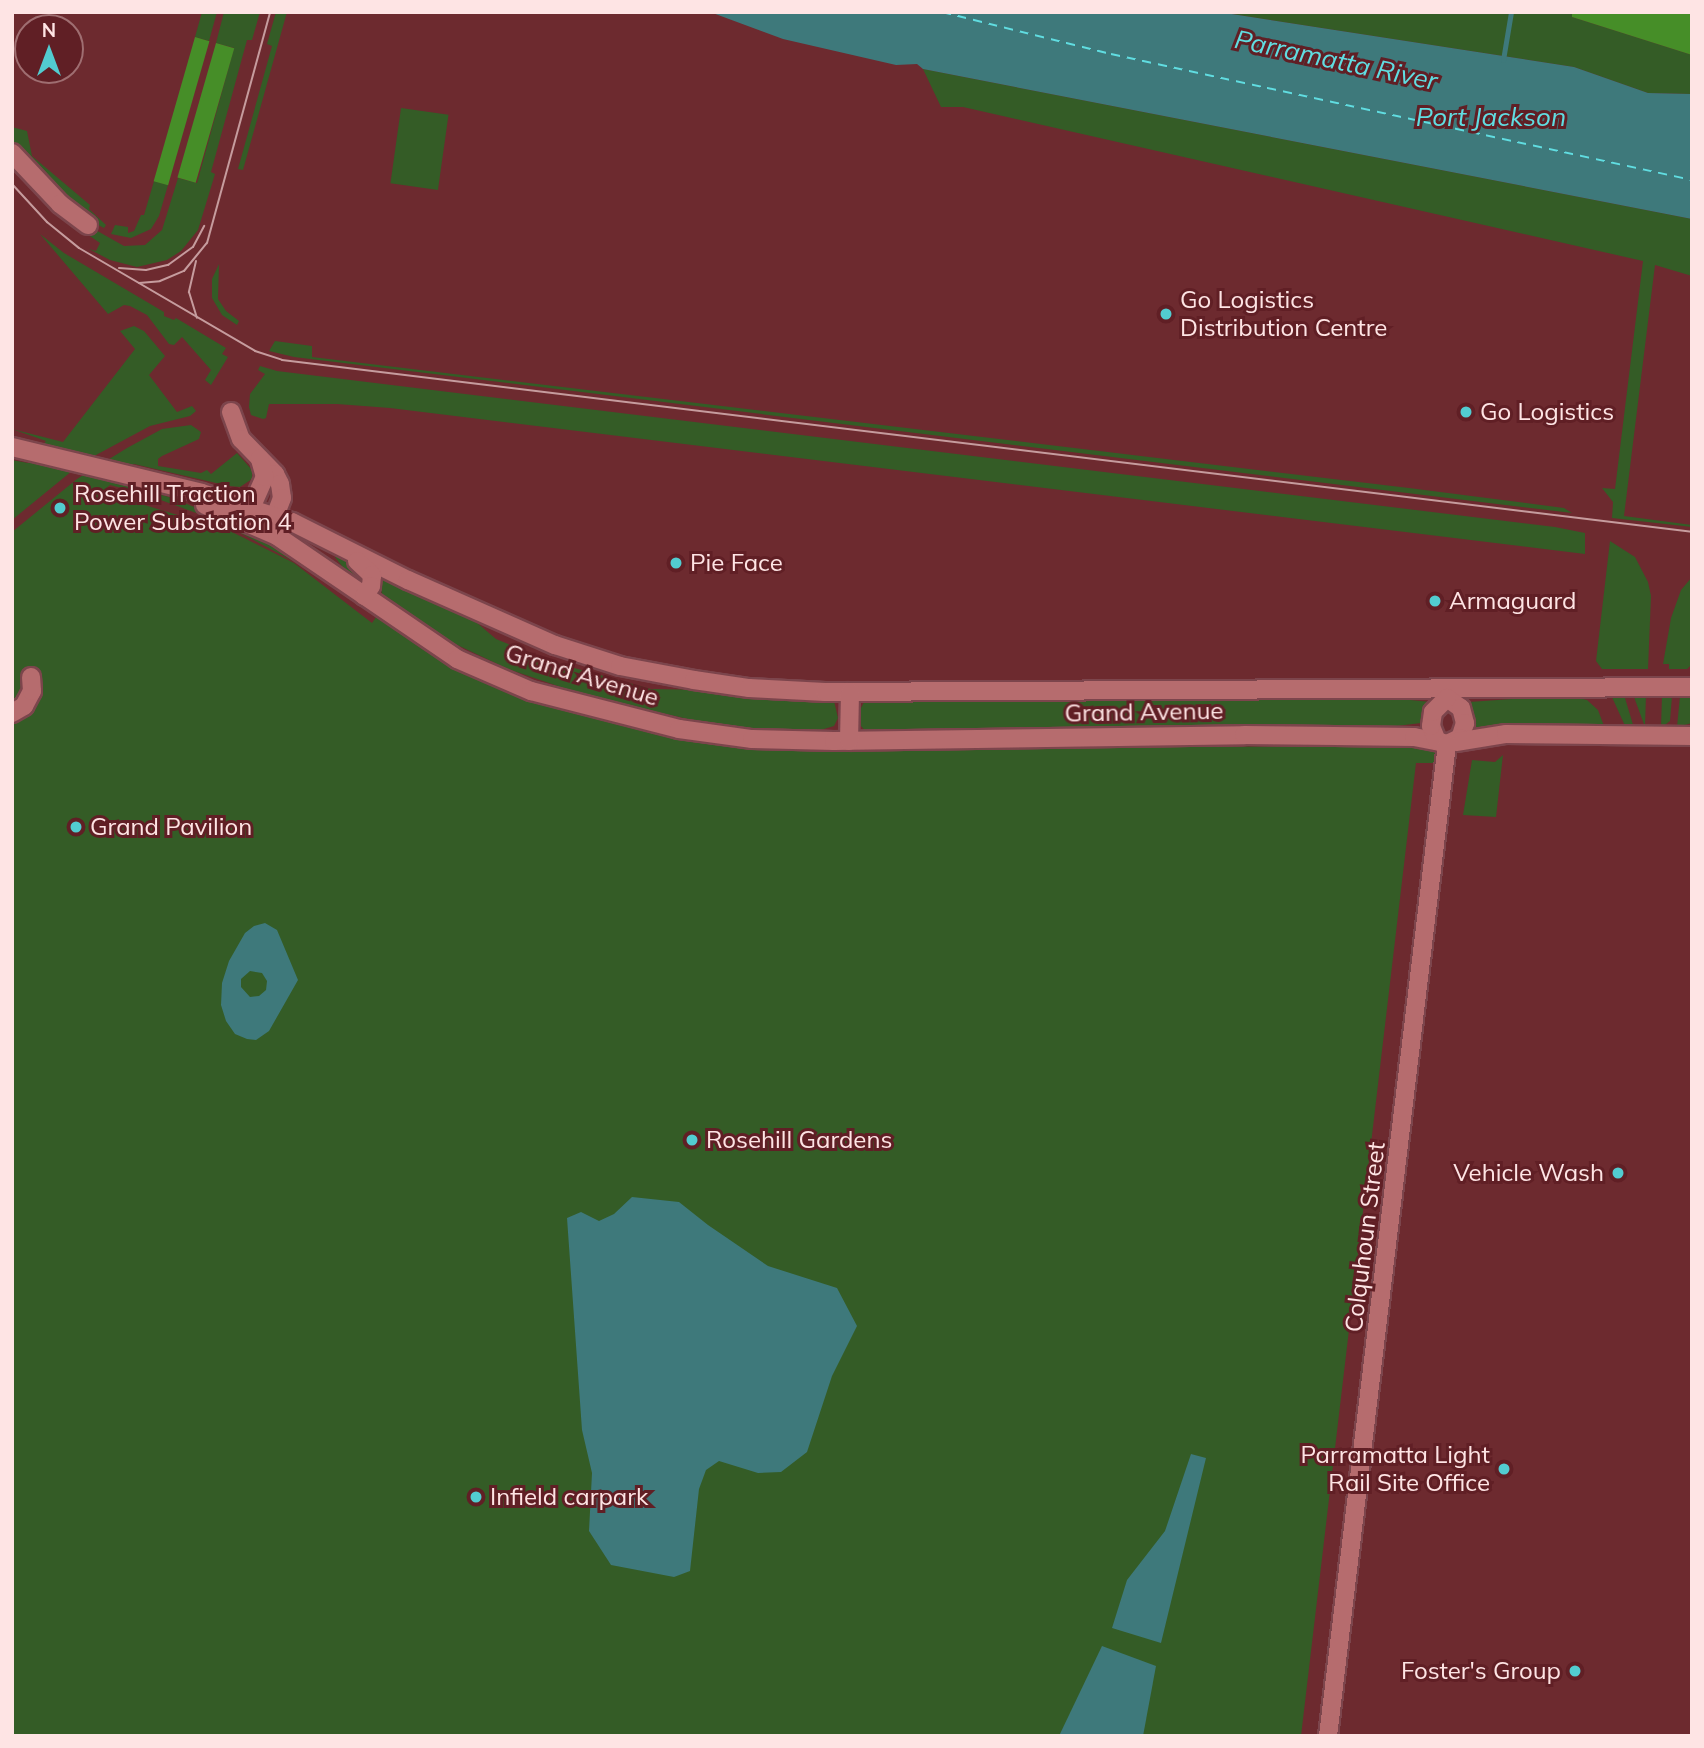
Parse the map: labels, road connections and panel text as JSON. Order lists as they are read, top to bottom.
{
  "streets": {
    "street": ["Grand Avenue", "Colquhoun Street"]
  },
  "crossings": [
    ["Grand Avenue", "Colquhoun Street"]
  ],
  "water": ["Parramatta River", "Port Jackson"],
  "places": [
    "Go Logistics Distribution Centre",
    "Go Logistics",
    "Rosehill Traction Power Substation 4",
    "Pie Face",
    "Armaguard",
    "Grand Pavilion",
    "Rosehill Gardens",
    "Vehicle Wash",
    "Parramatta Light Rail Site Office",
    "Infield carpark",
    "Foster's Group"
  ],
  "north": "top"
}
